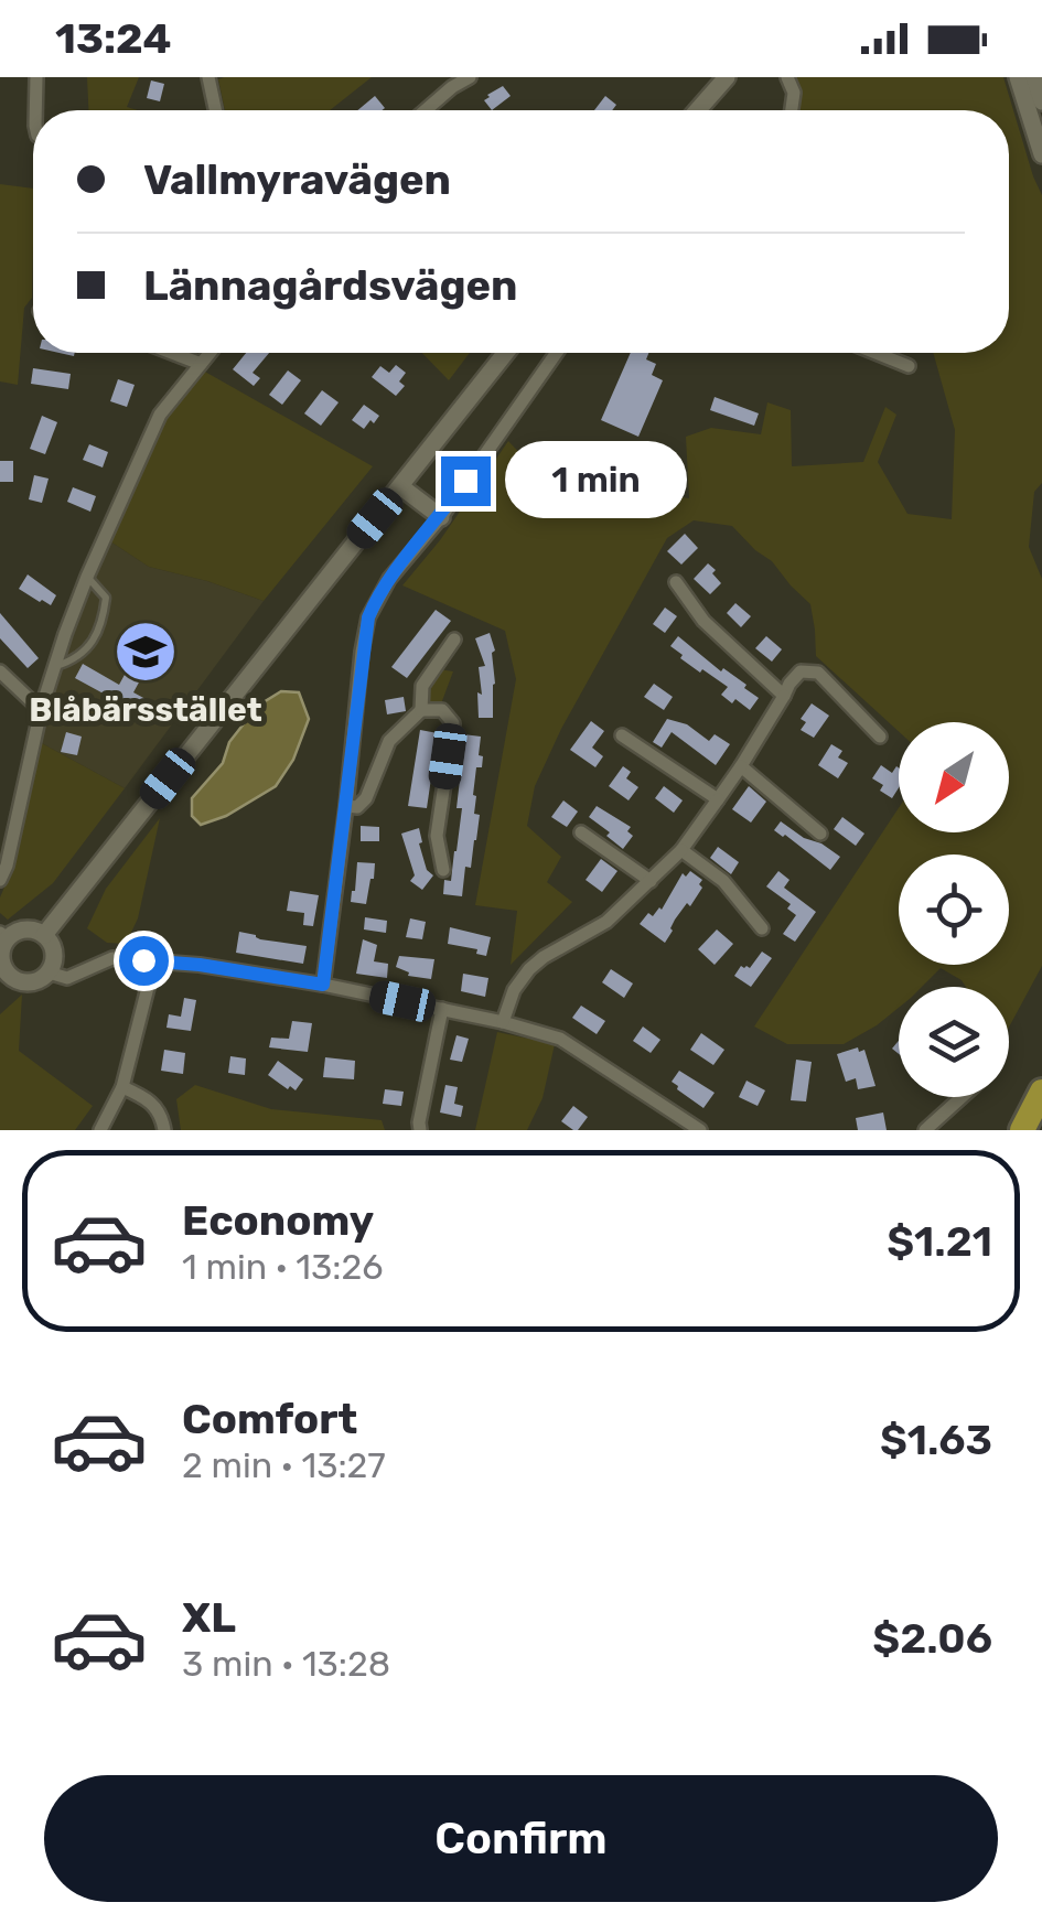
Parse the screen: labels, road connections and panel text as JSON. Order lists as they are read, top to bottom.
{
  "places": {
    "school or university": ["Blåbärsstället"]
  },
  "north": "bottom left",
  "page": {
    "status": "13:24",
    "banner": ["Vallmyravägen", "Lännagårdsvägen"],
    "bubble": "1 min",
    "list": [
      {
        "name": "Economy",
        "note": "1 min · 13:26",
        "value": "$1.21"
      },
      {
        "name": "Comfort",
        "note": "2 min · 13:27",
        "value": "$1.63"
      },
      {
        "name": "XL",
        "note": "3 min · 13:28",
        "value": "$2.06"
      }
    ],
    "buttons": "Confirm"
  }
}
